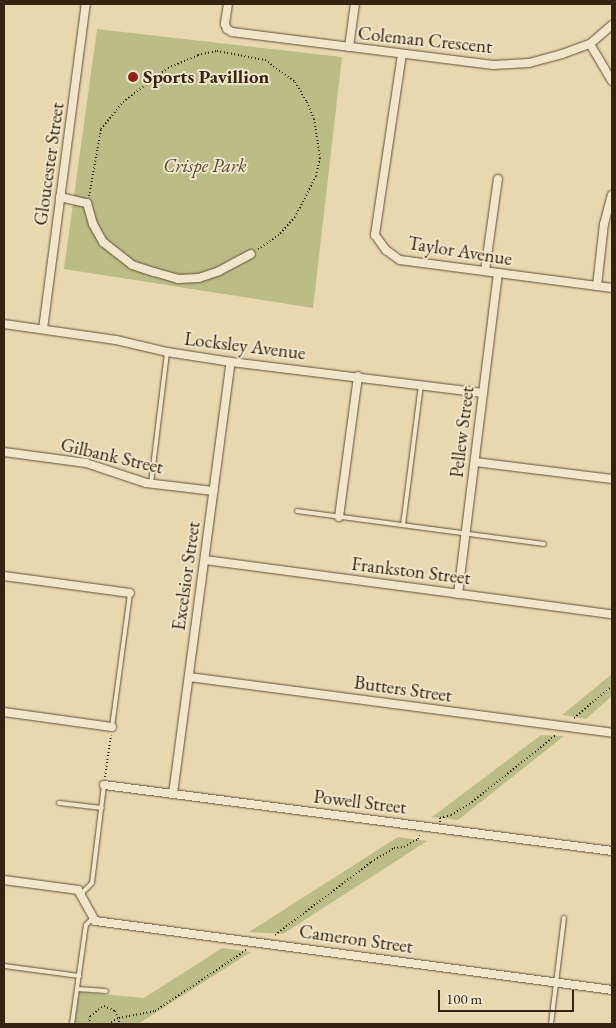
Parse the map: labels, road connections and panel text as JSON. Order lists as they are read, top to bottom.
{
  "streets": {
    "street": [
      "Coleman Crescent",
      "Gloucester Street",
      "Taylor Avenue",
      "Locksley Avenue",
      "Pellew Street",
      "Gilbank Street",
      "Frankston Street",
      "Excelsior Street",
      "Butters Street",
      "Powell Street",
      "Cameron Street"
    ]
  },
  "crossings": [
    ["Coleman Crescent", "Taylor Avenue"],
    ["Gloucester Street", "Locksley Avenue"],
    ["Taylor Avenue", "Pellew Street"],
    ["Locksley Avenue", "Pellew Street"],
    ["Locksley Avenue", "Excelsior Street"],
    ["Pellew Street", "Frankston Street"],
    ["Gilbank Street", "Excelsior Street"],
    ["Frankston Street", "Excelsior Street"],
    ["Excelsior Street", "Butters Street"],
    ["Excelsior Street", "Powell Street"]
  ],
  "parks": ["Crispe Park"],
  "places": ["Sports Pavillion"],
  "scale_bar": "100 m"
}
